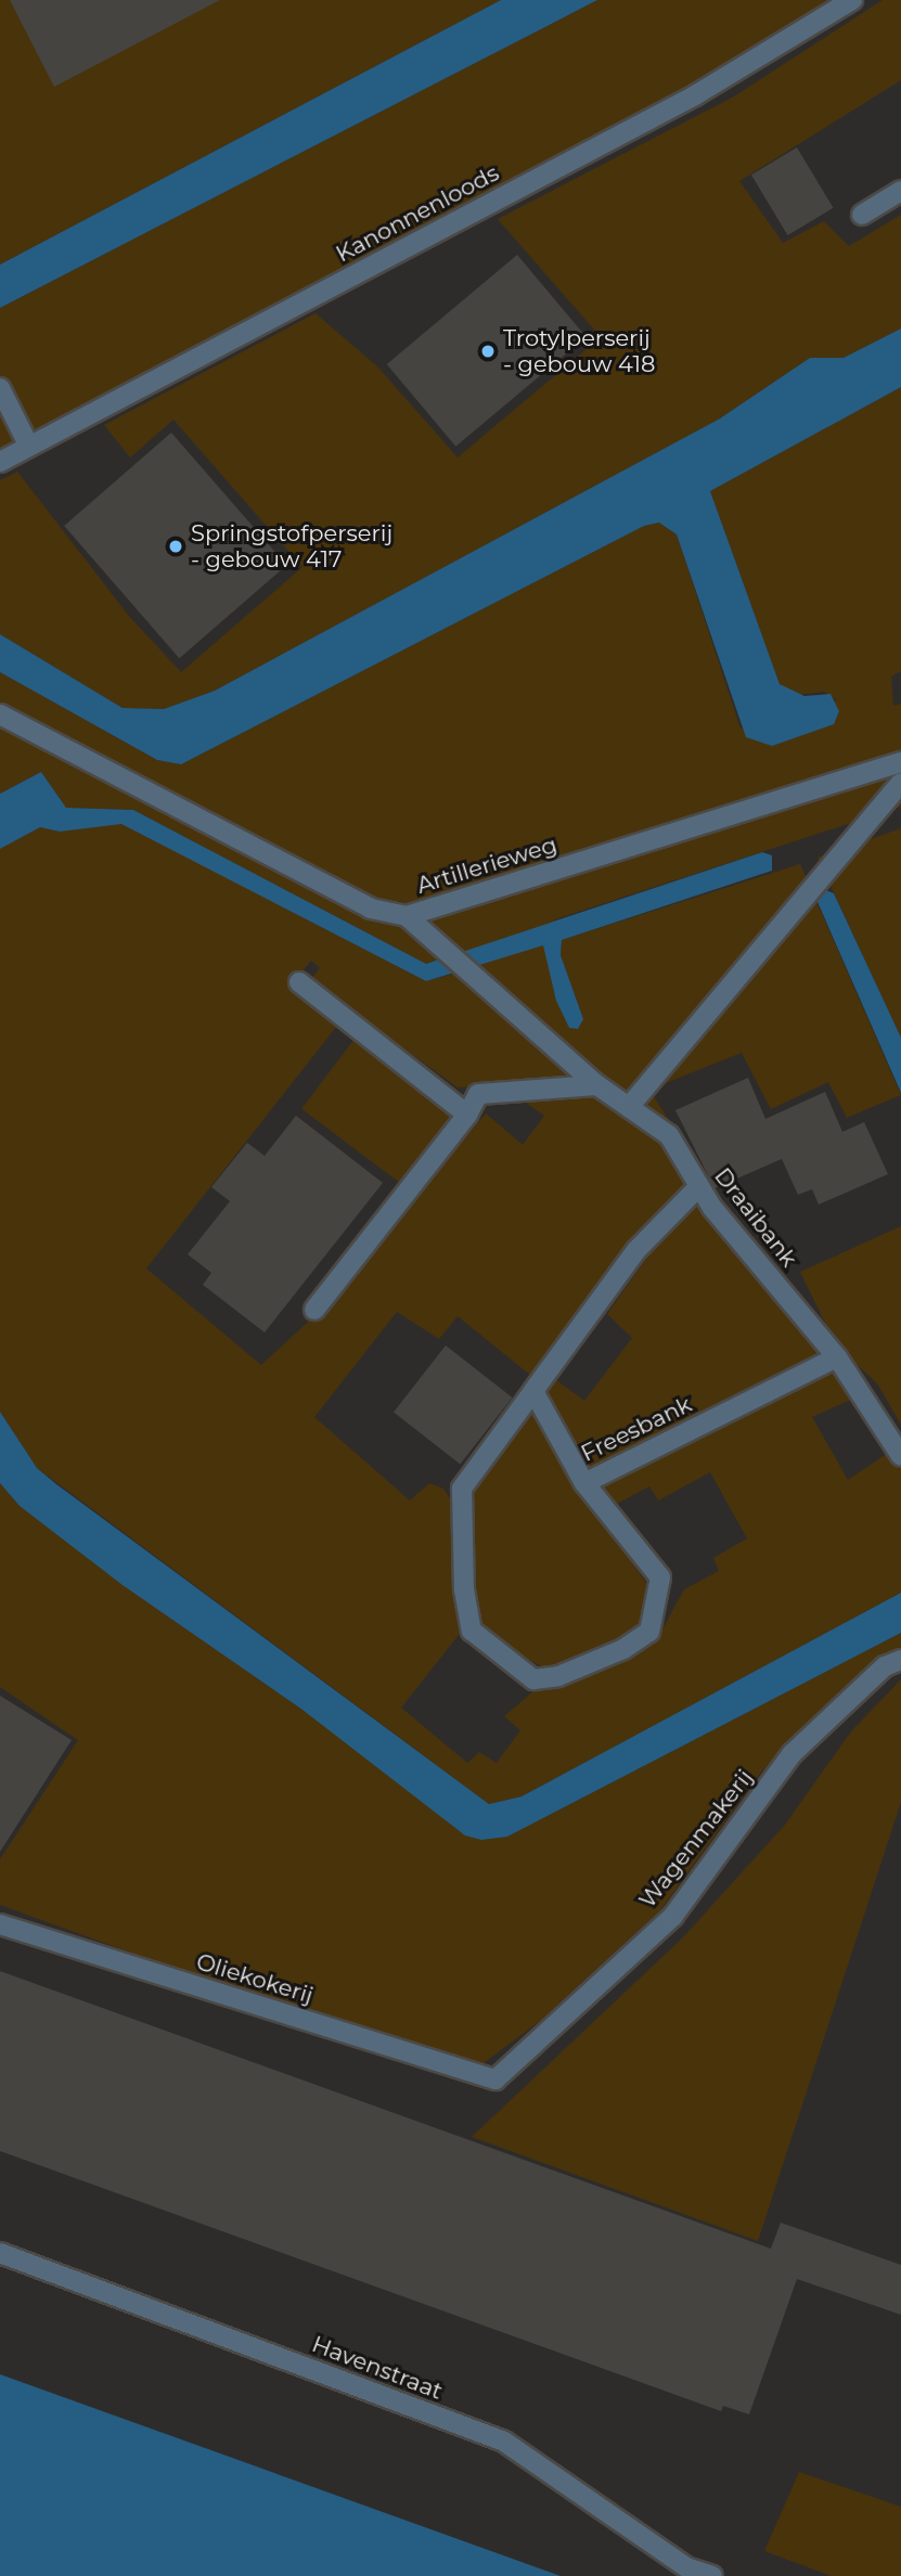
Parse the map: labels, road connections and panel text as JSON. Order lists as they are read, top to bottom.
{
  "streets": {
    "street": [
      "Kanonnenloods",
      "Artillerieweg",
      "Draaibank",
      "Freesbank",
      "Wagenmakerij",
      "Oliekokerij",
      "Havenstraat"
    ]
  },
  "crossings": [
    ["Artillerieweg", "Draaibank"],
    ["Draaibank", "Freesbank"],
    ["Wagenmakerij", "Oliekokerij"]
  ],
  "places": ["Trotylperserij - gebouw 418", "Springstofperserij - gebouw 417"]
}
